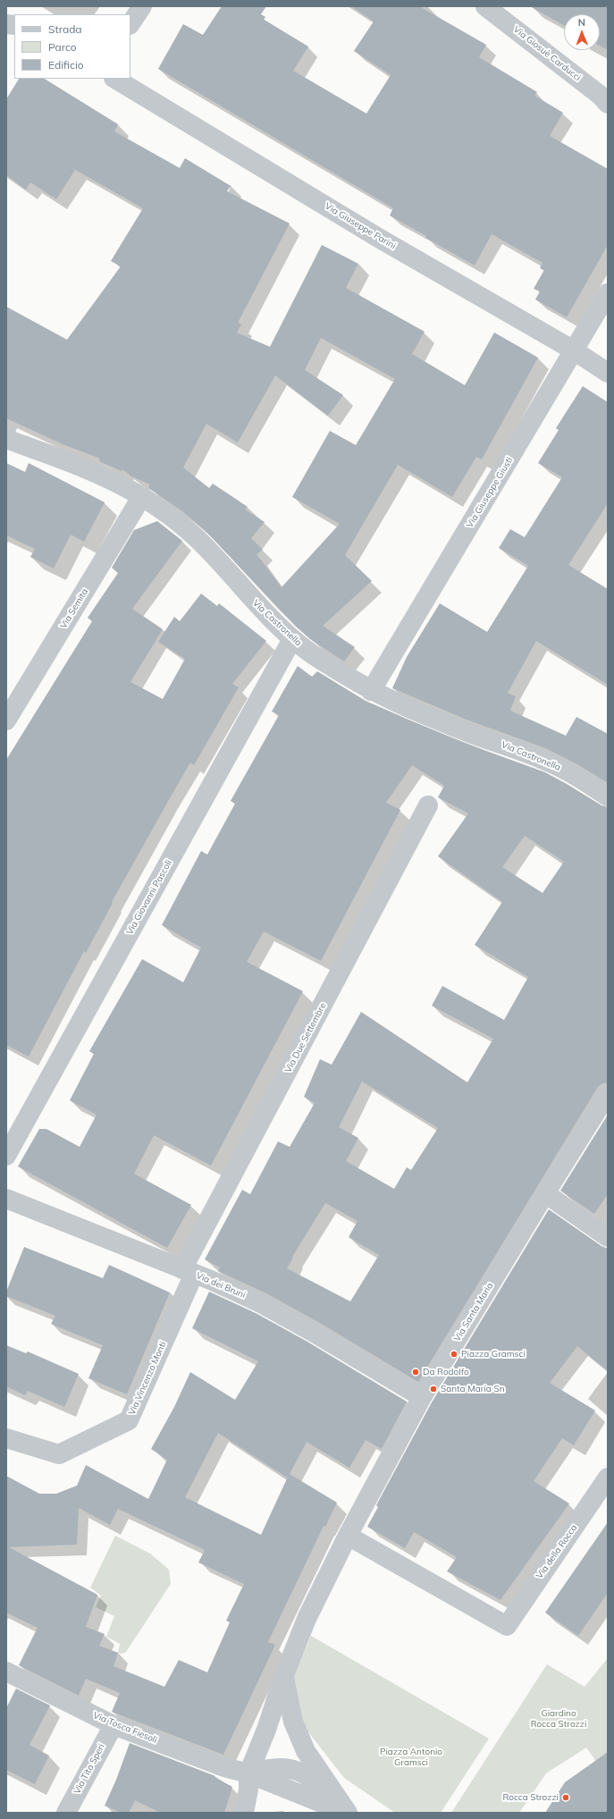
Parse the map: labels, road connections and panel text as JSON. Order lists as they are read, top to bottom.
{
  "streets": {
    "street": [
      "Via Giosuè Carducci",
      "Via Giuseppe Parini",
      "Via Giuseppe Giusti",
      "Via Semita",
      "Via Castronella",
      "Via Giovanni Pascoli",
      "Via Due Settembre",
      "Via dei Bruni",
      "Via Santa Maria",
      "Via Vincenzo Monti",
      "Via della Rocca",
      "Via Tosca Fiesoli",
      "Via Tito Speri"
    ]
  },
  "crossings": [
    ["Via Giuseppe Parini", "Via Giuseppe Giusti"],
    ["Via Giuseppe Giusti", "Via Castronella"],
    ["Via Semita", "Via Castronella"],
    ["Via Castronella", "Via Giovanni Pascoli"],
    ["Via Due Settembre", "Via dei Bruni"],
    ["Via Due Settembre", "Via Vincenzo Monti"],
    ["Via dei Bruni", "Via Santa Maria"],
    ["Via dei Bruni", "Via Vincenzo Monti"],
    ["Via Santa Maria", "Via della Rocca"],
    ["Via Tosca Fiesoli", "Via Tito Speri"]
  ],
  "parks": ["Giardino Rocca Strozzi", "Piazza Antonio Gramsci"],
  "places": [
    "Piazza Gramsci",
    "Da Rodolfo",
    "Santa Maria Sn",
    "Rocca Strozzi"
  ],
  "legend": ["Strada", "Parco", "Edificio"],
  "north": "top"
}
